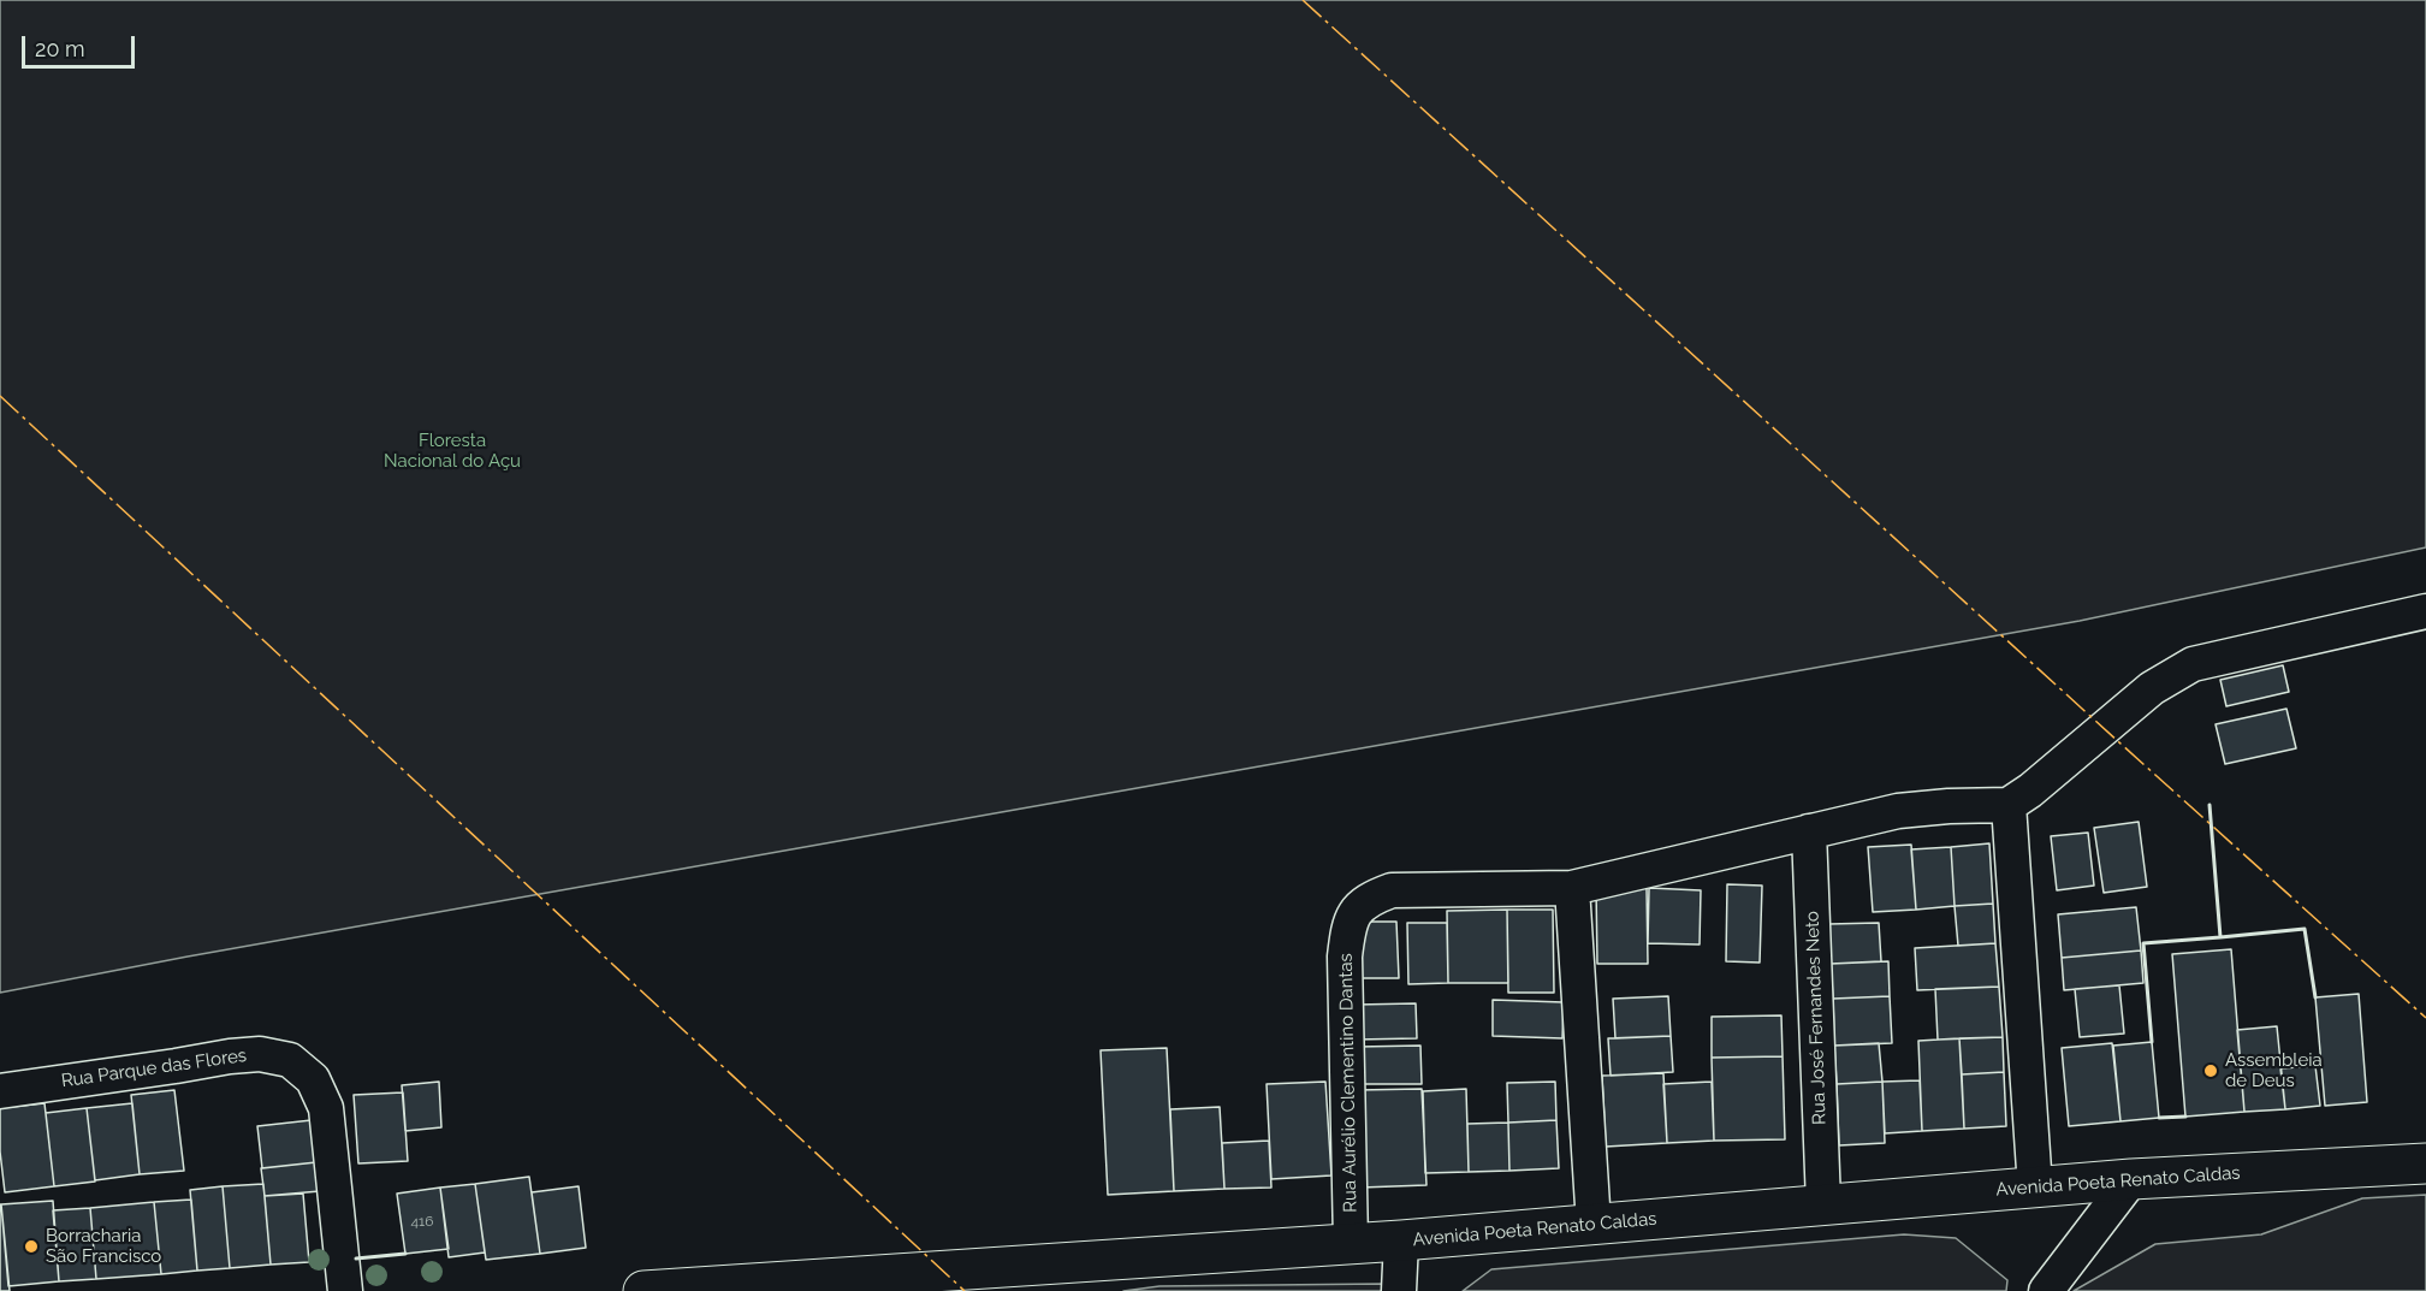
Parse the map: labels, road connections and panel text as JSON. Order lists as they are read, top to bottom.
{
  "streets": {
    "main road": ["Avenida Poeta Renato Caldas"],
    "street": ["Rua José Fernandes Neto", "Rua Parque das Flores", "Rua Aurélio Clementino Dantas"]
  },
  "crossings": [
    ["Rua José Fernandes Neto", "Avenida Poeta Renato Caldas"],
    ["Rua Aurélio Clementino Dantas", "Avenida Poeta Renato Caldas"]
  ],
  "parks": ["Floresta Nacional do Açu"],
  "places": ["Assembleia de Deus", "Borracharia São Francisco"],
  "house_numbers": ["416"],
  "scale_bar": "20 m"
}
